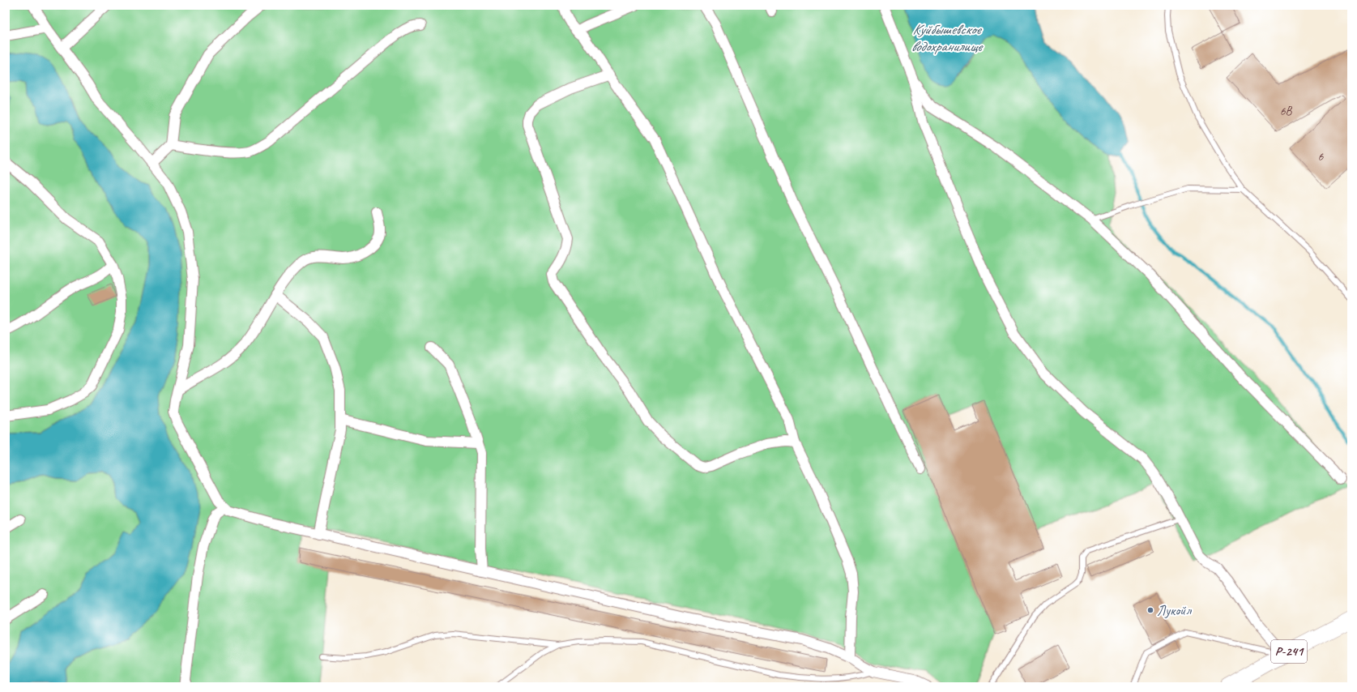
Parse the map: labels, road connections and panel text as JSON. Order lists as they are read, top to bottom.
{
  "streets": {
    "highway": ["Р-241"]
  },
  "water": ["Куйбышевское водохранилище"],
  "places": ["Лукойл"],
  "house_numbers": ["6В", "6"]
}
